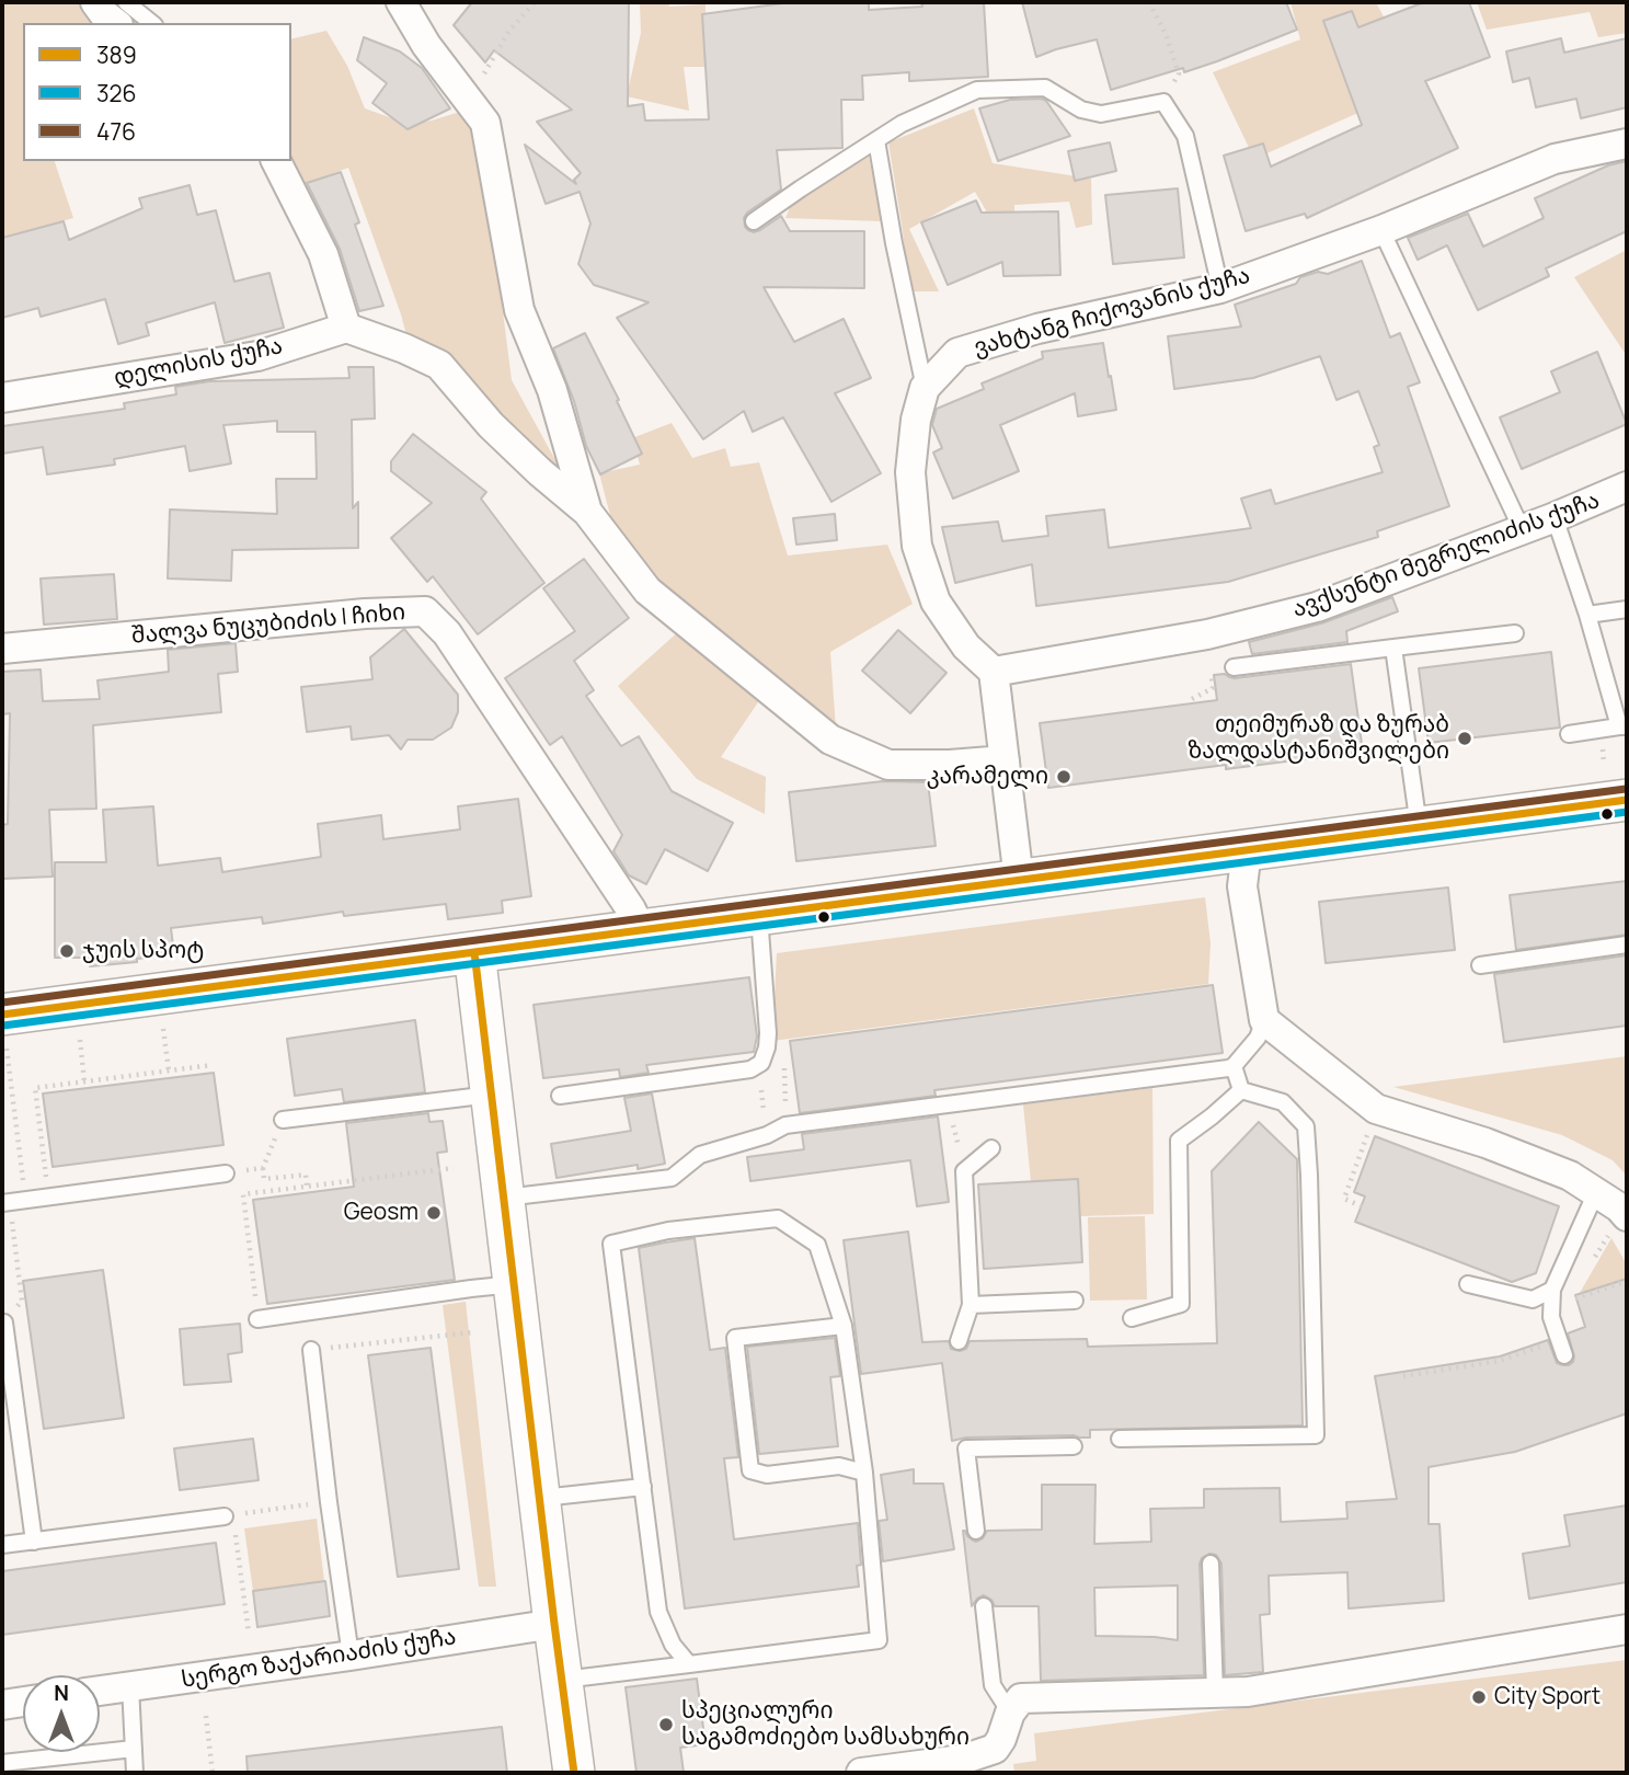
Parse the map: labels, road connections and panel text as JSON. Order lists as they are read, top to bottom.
{
  "streets": {
    "street": [
      "ვახტანგ ჩიქოვანის ქუჩა",
      "დელისის ქუჩა",
      "ავქსენტი მეგრელიძის ქუჩა",
      "შალვა ნუცუბიძის I ჩიხი",
      "სერგო ზაქარიაძის ქუჩა"
    ]
  },
  "crossings": [
    ["ვახტანგ ჩიქოვანის ქუჩა", "ავქსენტი მეგრელიძის ქუჩა"]
  ],
  "places": [
    "თეიმურაზ და ზურაბ ზალდასტანიშვილები",
    "კარამელი",
    "ჯუის სპოტ",
    "Geosm",
    "City Sport",
    "სპეციალური საგამოძიებო სამსახური"
  ],
  "lines": ["transit line 476", "transit line 389", "transit line 326"],
  "legend": ["389", "326", "476"],
  "north": "top"
}
